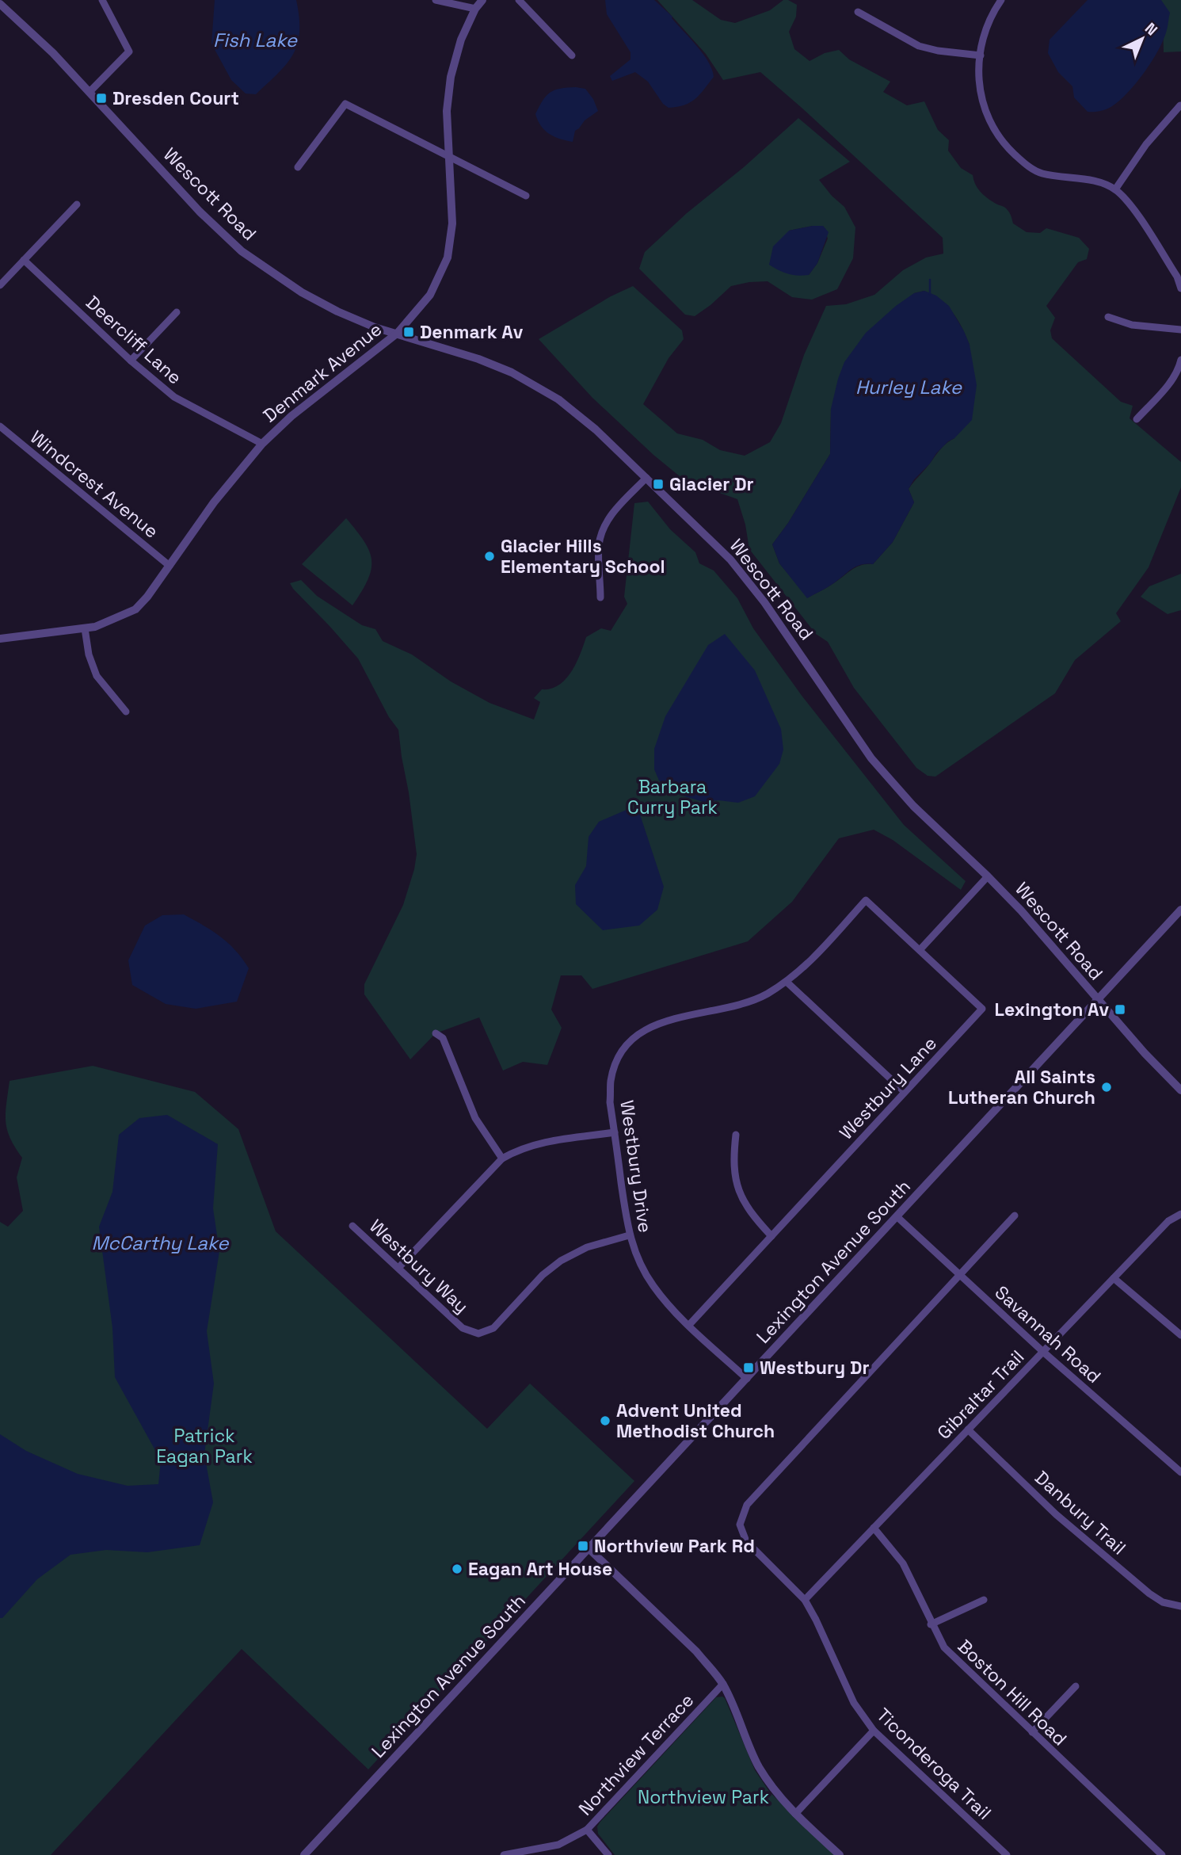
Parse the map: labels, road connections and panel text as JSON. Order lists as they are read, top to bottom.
{
  "streets": {
    "street": [
      "Wescott Road",
      "Deercliff Lane",
      "Denmark Avenue",
      "Windcrest Avenue",
      "Westbury Lane",
      "Westbury Drive",
      "Lexington Avenue South",
      "Westbury Way",
      "Savannah Road",
      "Gibraltar Trail",
      "Danbury Trail",
      "Boston Hill Road",
      "Northview Terrace",
      "Ticonderoga Trail"
    ]
  },
  "crossings": [
    ["Wescott Road", "Denmark Avenue"],
    ["Wescott Road", "Lexington Avenue South"],
    ["Deercliff Lane", "Denmark Avenue"],
    ["Denmark Avenue", "Windcrest Avenue"],
    ["Westbury Lane", "Westbury Drive"],
    ["Westbury Drive", "Lexington Avenue South"],
    ["Westbury Drive", "Westbury Way"],
    ["Lexington Avenue South", "Savannah Road"],
    ["Savannah Road", "Gibraltar Trail"],
    ["Savannah Road", "Ticonderoga Trail"],
    ["Gibraltar Trail", "Danbury Trail"],
    ["Gibraltar Trail", "Boston Hill Road"],
    ["Gibraltar Trail", "Ticonderoga Trail"]
  ],
  "water": ["Fish Lake", "Hurley Lake", "McCarthy Lake"],
  "parks": ["Barbara Curry Park", "Patrick Eagan Park", "Northview Park"],
  "places": {
    "transit": [
      "Dresden Court",
      "Denmark Av",
      "Glacier Dr",
      "Lexington Av",
      "Westbury Dr",
      "Northview Park Rd"
    ],
    "other": [
      "Glacier Hills Elementary School",
      "All Saints Lutheran Church",
      "Advent United Methodist Church",
      "Eagan Art House"
    ]
  },
  "north": "top right"
}
